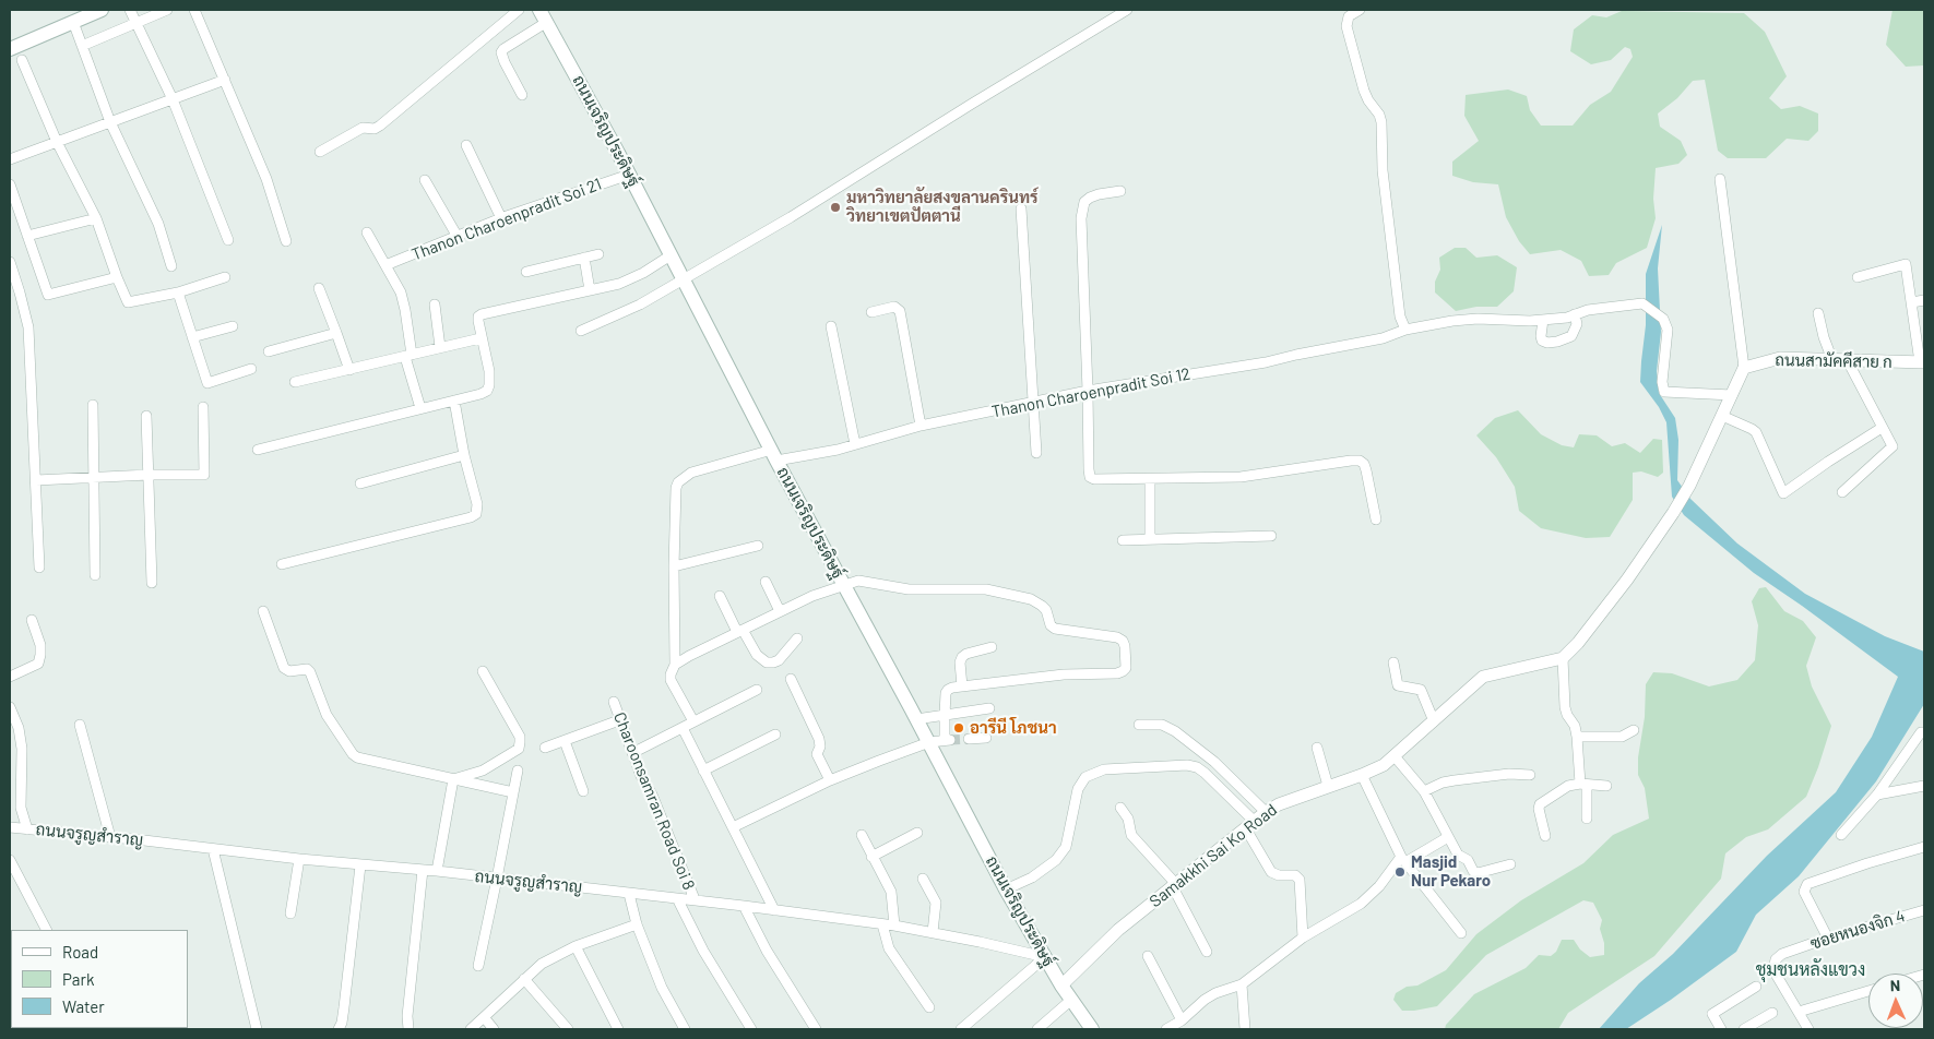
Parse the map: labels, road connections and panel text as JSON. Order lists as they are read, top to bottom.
{
  "streets": {
    "main road": ["ถนนเจริญประดิษฐ์"],
    "street": [
      "Thanon Charoenpradit Soi 21",
      "ถนนสามัคคีสาย ก",
      "Thanon Charoenpradit Soi 12",
      "Charoonsamran Road Soi 8",
      "ถนนจรูญสำราญ",
      "Samakkhi Sai Ko Road",
      "ซอยหนองจิก 4"
    ]
  },
  "crossings": [
    ["ถนนเจริญประดิษฐ์", "Thanon Charoenpradit Soi 21"],
    ["ถนนเจริญประดิษฐ์", "Thanon Charoenpradit Soi 12"],
    ["ถนนเจริญประดิษฐ์", "ถนนจรูญสำราญ"],
    ["ถนนเจริญประดิษฐ์", "Samakkhi Sai Ko Road"],
    ["Charoonsamran Road Soi 8", "ถนนจรูญสำราญ"]
  ],
  "districts": ["ชุมชนหลังแขวง"],
  "places": ["มหาวิทยาลัยสงขลานครินทร์ วิทยาเขตปัตตานี", "อารีนี โภชนา", "Masjid Nur Pekaro"],
  "legend": ["Road", "Park", "Water"],
  "north": "top"
}
